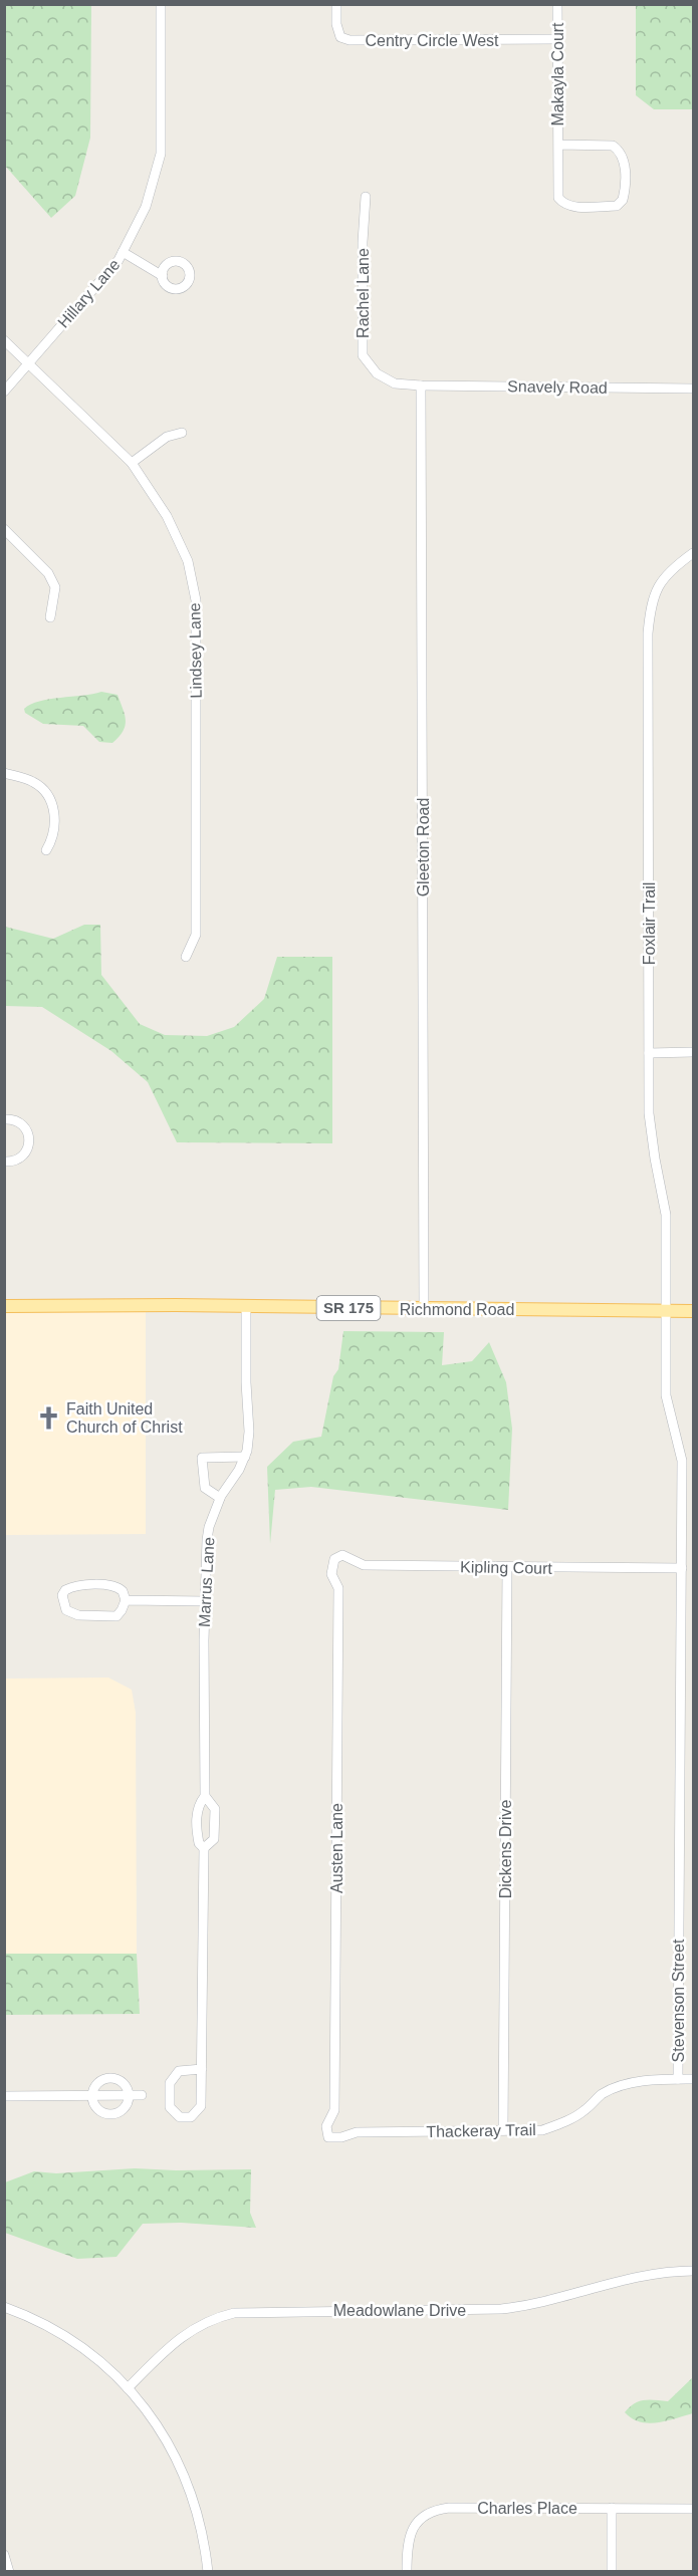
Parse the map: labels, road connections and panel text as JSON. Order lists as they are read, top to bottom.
{
  "streets": {
    "main road": ["SR 175", "Richmond Road"],
    "street": [
      "Centry Circle West",
      "Makayla Court",
      "Hillary Lane",
      "Rachel Lane",
      "Snavely Road",
      "Lindsey Lane",
      "Gleeton Road",
      "Foxlair Trail",
      "Kipling Court",
      "Marrus Lane",
      "Austen Lane",
      "Dickens Drive",
      "Stevenson Street",
      "Thackeray Trail",
      "Meadowlane Drive",
      "Charles Place"
    ]
  },
  "crossings": [
    ["Centry Circle West", "Makayla Court"],
    ["Hillary Lane", "Lindsey Lane"],
    ["Rachel Lane", "Snavely Road"],
    ["Rachel Lane", "Gleeton Road"],
    ["Snavely Road", "Gleeton Road"],
    ["Gleeton Road", "Richmond Road"],
    ["Foxlair Trail", "Richmond Road"],
    ["Foxlair Trail", "Stevenson Street"],
    ["Richmond Road", "Marrus Lane"],
    ["Richmond Road", "Stevenson Street"],
    ["Kipling Court", "Austen Lane"],
    ["Kipling Court", "Dickens Drive"],
    ["Kipling Court", "Stevenson Street"],
    ["Austen Lane", "Thackeray Trail"],
    ["Dickens Drive", "Thackeray Trail"],
    ["Stevenson Street", "Thackeray Trail"]
  ],
  "places": {
    "church": ["Faith United Church of Christ"]
  }
}
